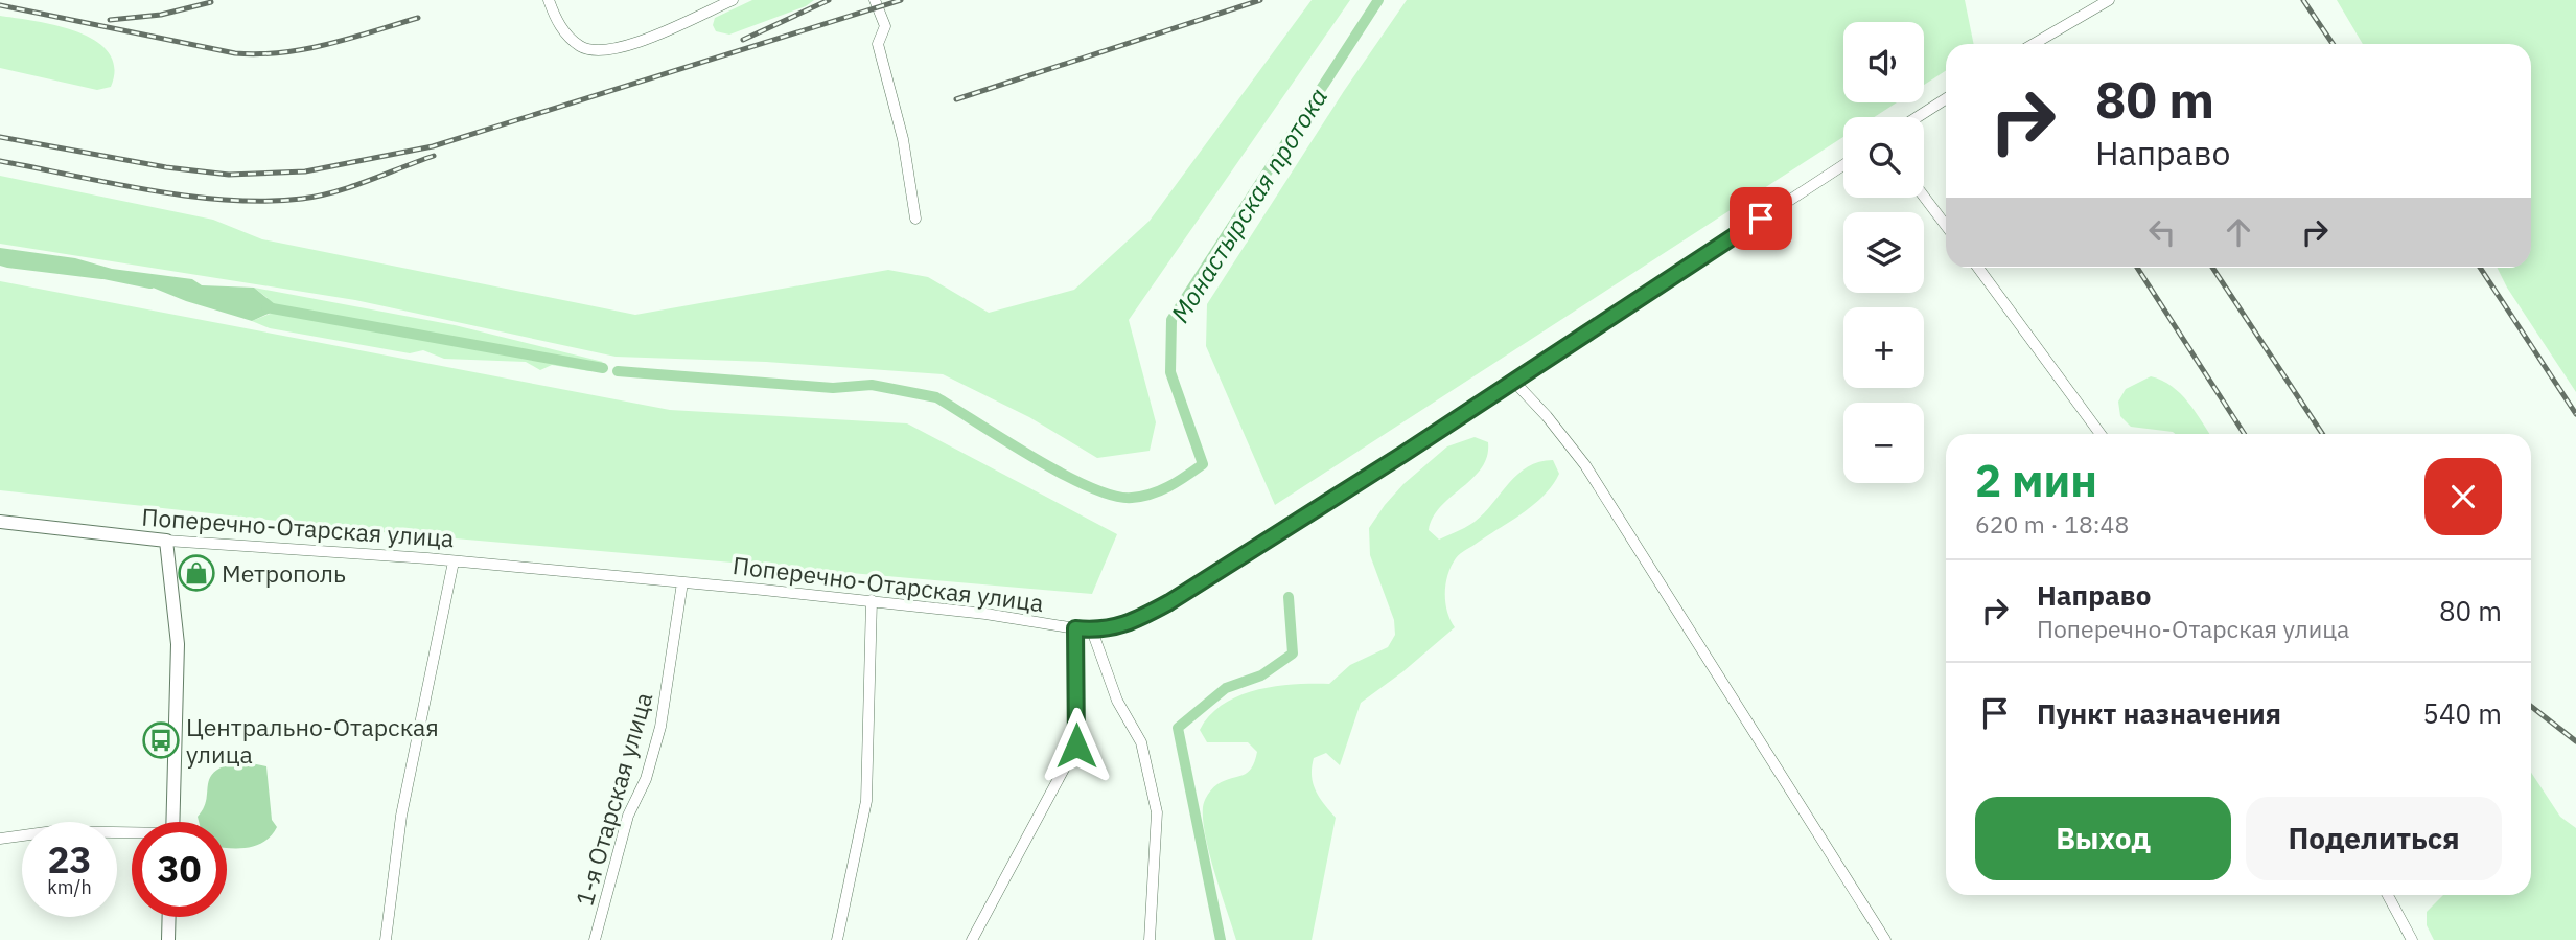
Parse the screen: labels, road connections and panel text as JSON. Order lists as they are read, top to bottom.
{
  "streets": {
    "street": ["Поперечно-Отарская улица", "1-я Отарская улица"]
  },
  "crossings": [
    ["Поперечно-Отарская улица", "1-я Отарская улица"]
  ],
  "water": ["Монастырская протока"],
  "places": {
    "shop": ["Метрополь"],
    "bus stop": ["Центрально-Отарская улица"]
  },
  "page": {
    "map_buttons": ["+", "−"],
    "turn": ["80 m", "Направо"],
    "heading": ["2 мин", "620 m · 18:48"],
    "list": [
      {
        "name": "Направо",
        "note": "Поперечно-Отарская улица",
        "value": "80 m"
      },
      {
        "name": "Пункт назначения",
        "value": "540 m"
      }
    ],
    "buttons": ["Выход", "Поделиться"],
    "speed": "23 km/h",
    "limit": "30"
  }
}
